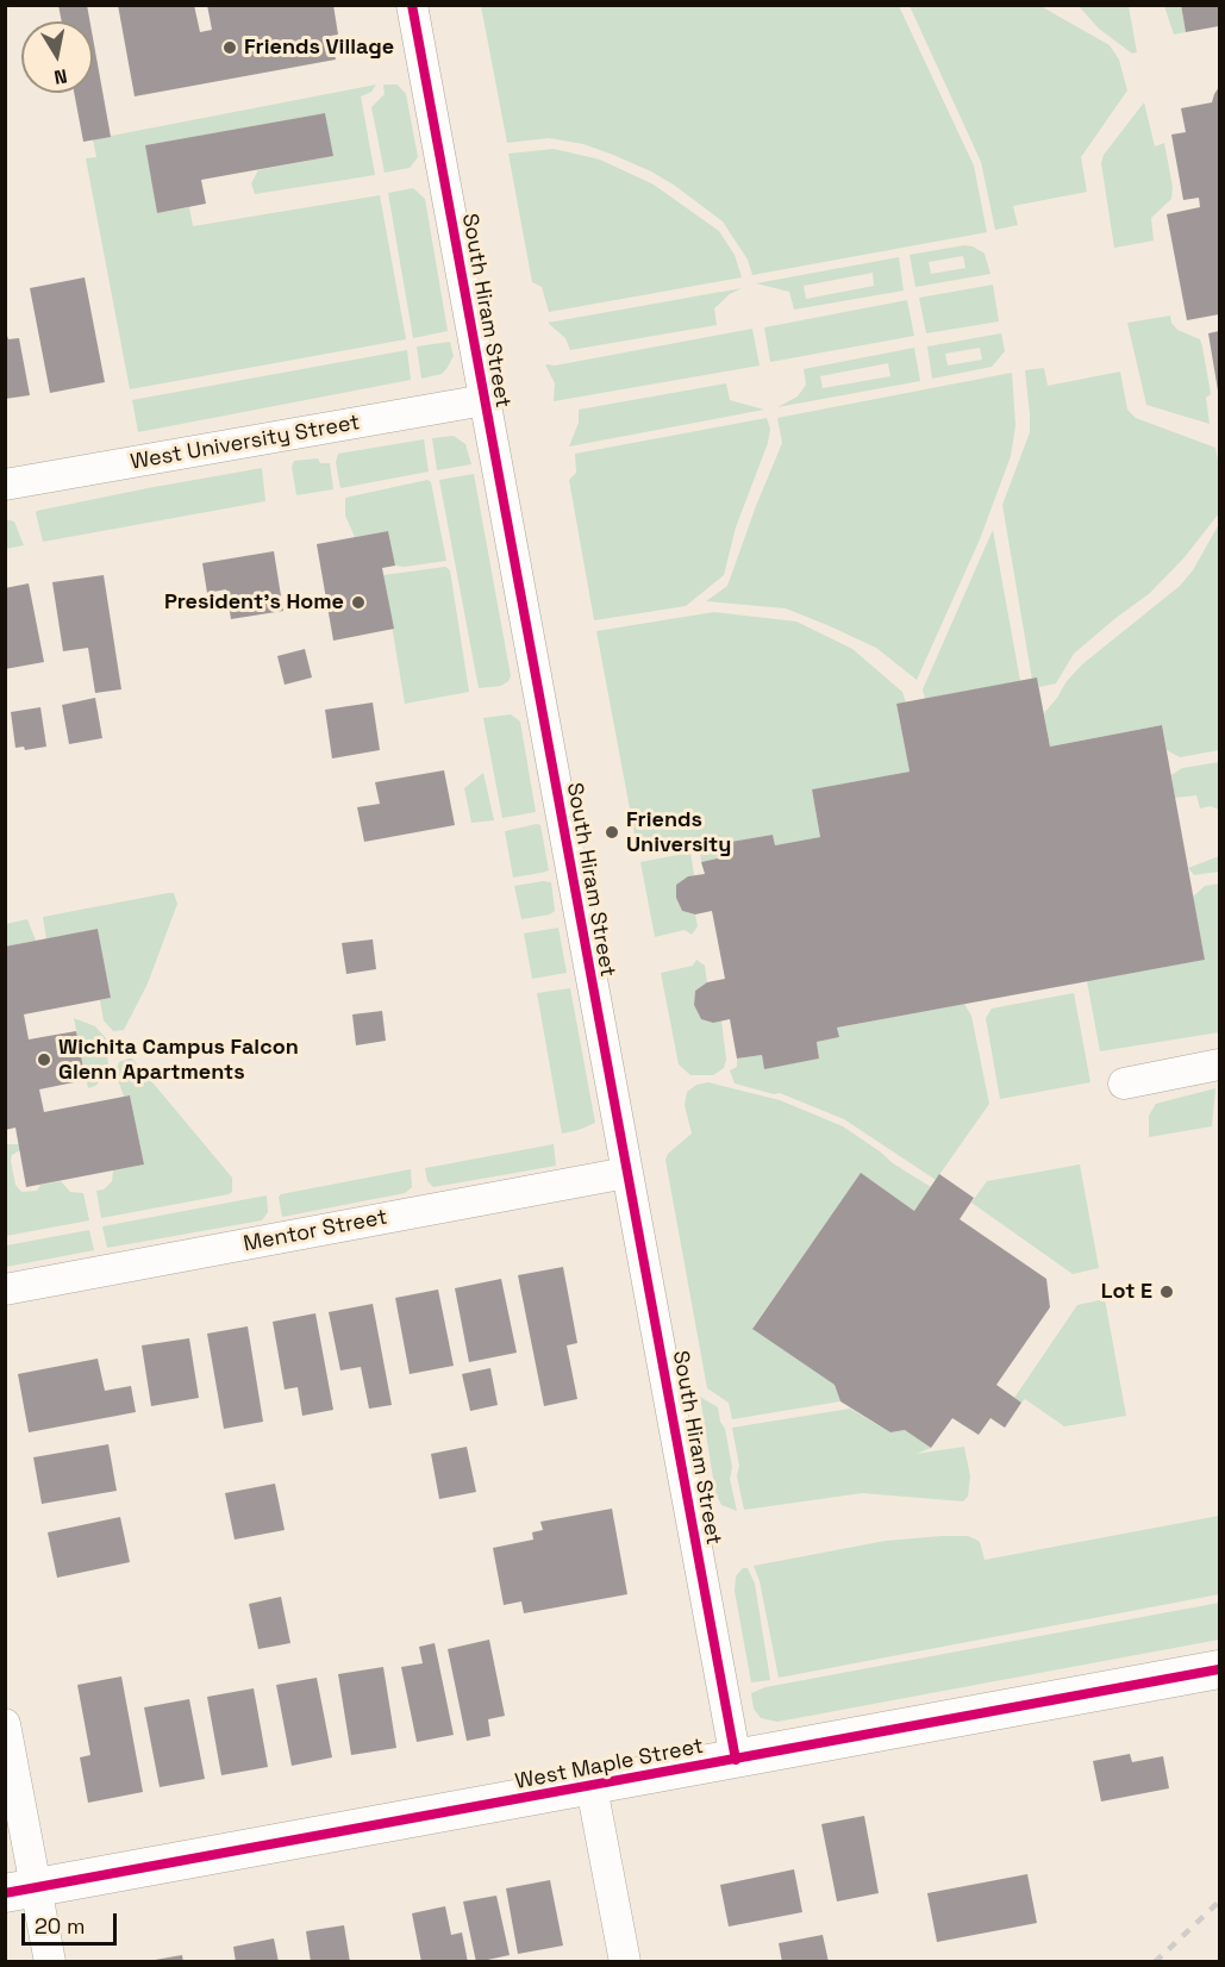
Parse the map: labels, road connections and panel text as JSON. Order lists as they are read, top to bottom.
{
  "streets": {
    "street": [
      "South Hiram Street",
      "West University Street",
      "Mentor Street",
      "West Maple Street"
    ]
  },
  "crossings": [
    ["South Hiram Street", "West University Street"],
    ["South Hiram Street", "Mentor Street"],
    ["South Hiram Street", "West Maple Street"]
  ],
  "places": [
    "Friends Village",
    "President's Home",
    "Friends University",
    "Wichita Campus Falcon Glenn Apartments",
    "Lot E"
  ],
  "scale_bar": "20 m",
  "north": "bottom"
}
